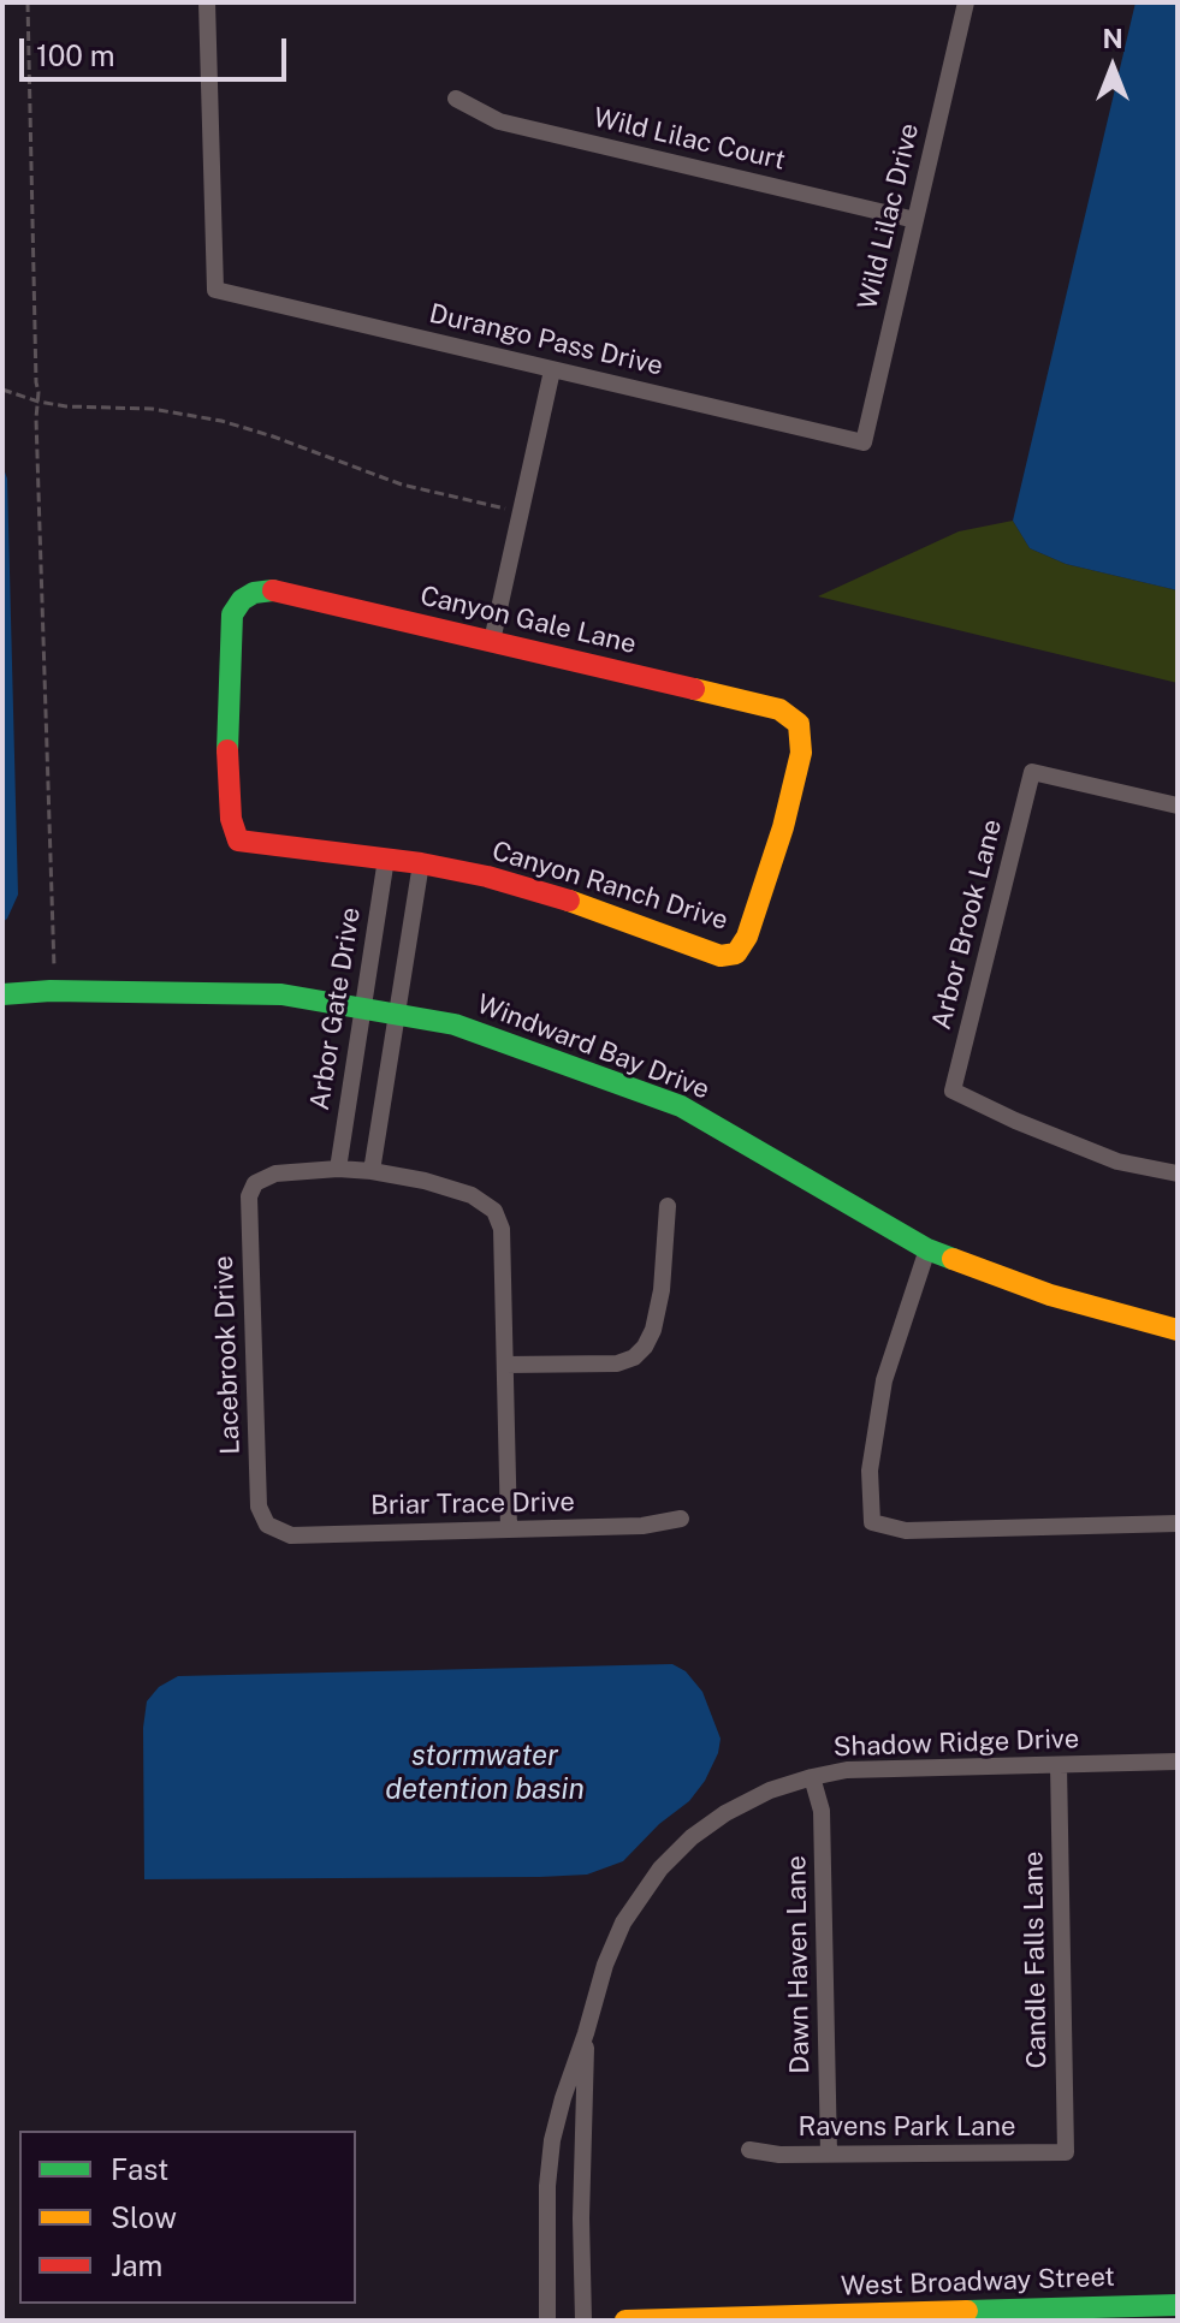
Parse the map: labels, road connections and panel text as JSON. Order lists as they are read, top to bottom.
{
  "streets": {
    "street": [
      "Wild Lilac Court",
      "Wild Lilac Drive",
      "Durango Pass Drive",
      "Canyon Gale Lane",
      "Canyon Ranch Drive",
      "Arbor Brook Lane",
      "Arbor Gate Drive",
      "Windward Bay Drive",
      "Lacebrook Drive",
      "Briar Trace Drive",
      "Shadow Ridge Drive",
      "Candle Falls Lane",
      "Dawn Haven Lane",
      "Ravens Park Lane",
      "West Broadway Street"
    ]
  },
  "crossings": [
    ["Wild Lilac Court", "Wild Lilac Drive"],
    ["Wild Lilac Drive", "Durango Pass Drive"],
    ["Canyon Gale Lane", "Canyon Ranch Drive"],
    ["Canyon Ranch Drive", "Arbor Gate Drive"],
    ["Arbor Gate Drive", "Windward Bay Drive"],
    ["Arbor Gate Drive", "Lacebrook Drive"],
    ["Lacebrook Drive", "Briar Trace Drive"],
    ["Shadow Ridge Drive", "Candle Falls Lane"],
    ["Shadow Ridge Drive", "Dawn Haven Lane"],
    ["Candle Falls Lane", "Ravens Park Lane"],
    ["Dawn Haven Lane", "Ravens Park Lane"]
  ],
  "water": ["stormwater detention basin"],
  "legend": ["Fast", "Slow", "Jam"],
  "scale_bar": "100 m",
  "north": "top"
}
